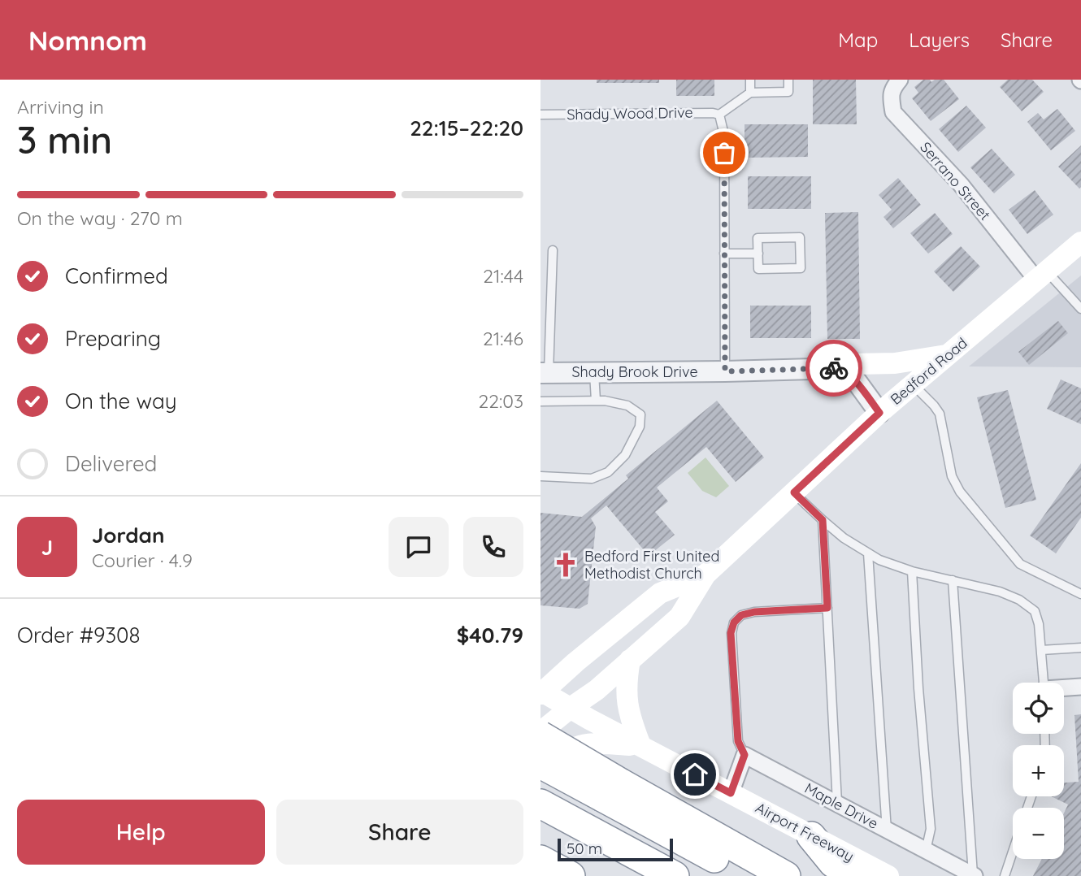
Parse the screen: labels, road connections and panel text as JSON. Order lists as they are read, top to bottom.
{
  "streets": {
    "main road": ["Bedford Road", "Airport Freeway"],
    "street": ["Serrano Street", "Shady Brook Drive", "Maple Drive"],
    "lane": ["Shady Wood Drive"]
  },
  "crossings": [
    ["Serrano Street", "Bedford Road"],
    ["Bedford Road", "Airport Freeway"]
  ],
  "places": {
    "church": ["Bedford First United Methodist Church"]
  },
  "scale_bar": "50 m",
  "page": {
    "header": "Nomnom",
    "nav": ["Map", "Layers", "Share"],
    "heading": ["3 min", "Arriving in", "22:15–22:20"],
    "panel": [
      "Jordan",
      "Courier · 4.9",
      "Order #9308",
      "$40.79"
    ],
    "bar": "On the way · 270 m",
    "list": [
      ["Confirmed", "21:44"],
      ["Preparing", "21:46"],
      ["On the way", "22:03"],
      "Delivered"
    ],
    "round": "J",
    "map_buttons": ["+", "−"],
    "buttons": ["Help", "Share"],
    "scale": "50 m"
  }
}
